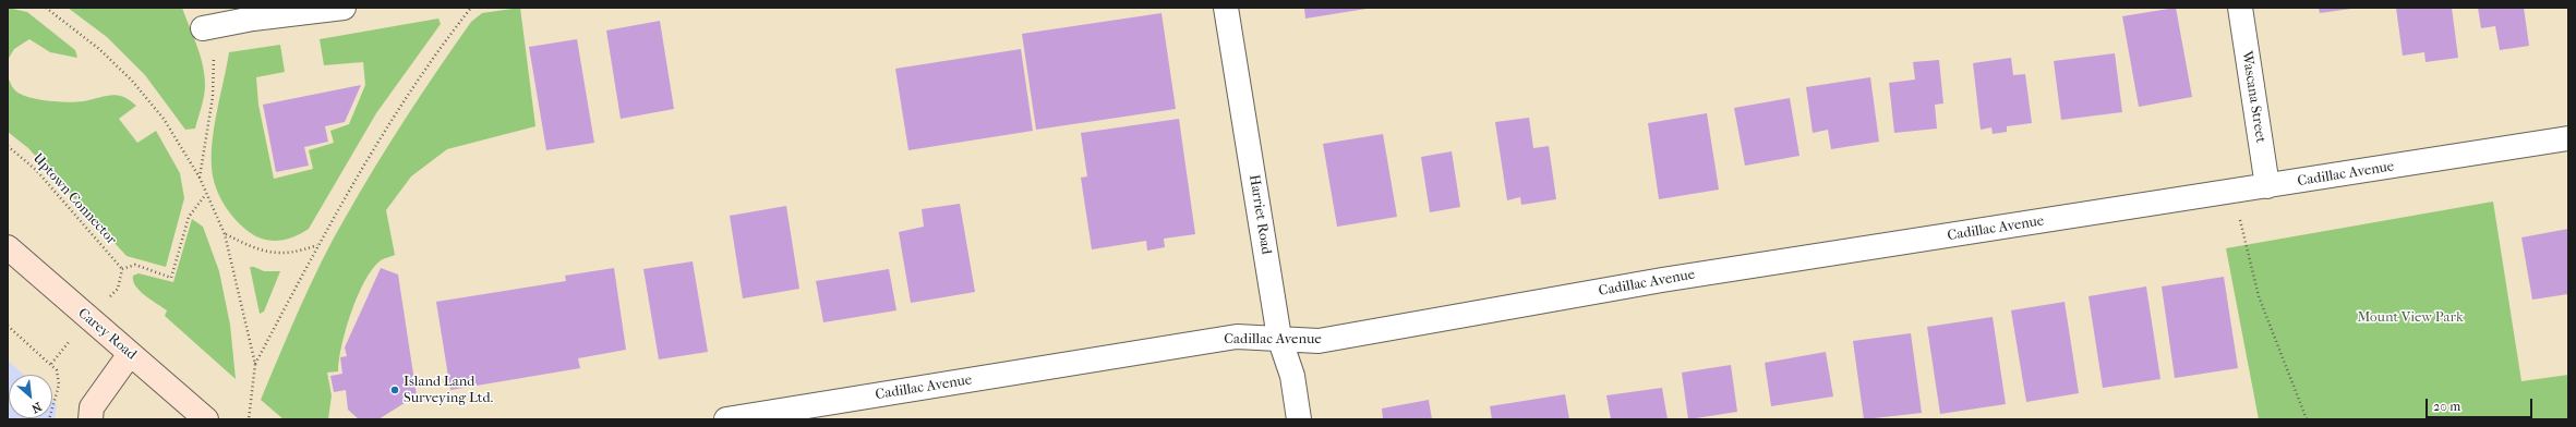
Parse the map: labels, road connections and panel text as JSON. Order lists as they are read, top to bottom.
{
  "streets": {
    "street": [
      "Wascana Street",
      "Cadillac Avenue",
      "Harriet Road",
      "Carey Road"
    ],
    "path": ["Uptown Connector"]
  },
  "crossings": [
    ["Wascana Street", "Cadillac Avenue"],
    ["Cadillac Avenue", "Harriet Road"]
  ],
  "parks": ["Mount View Park"],
  "places": ["Island Land Surveying Ltd."],
  "scale_bar": "20 m",
  "north": "bottom right"
}
